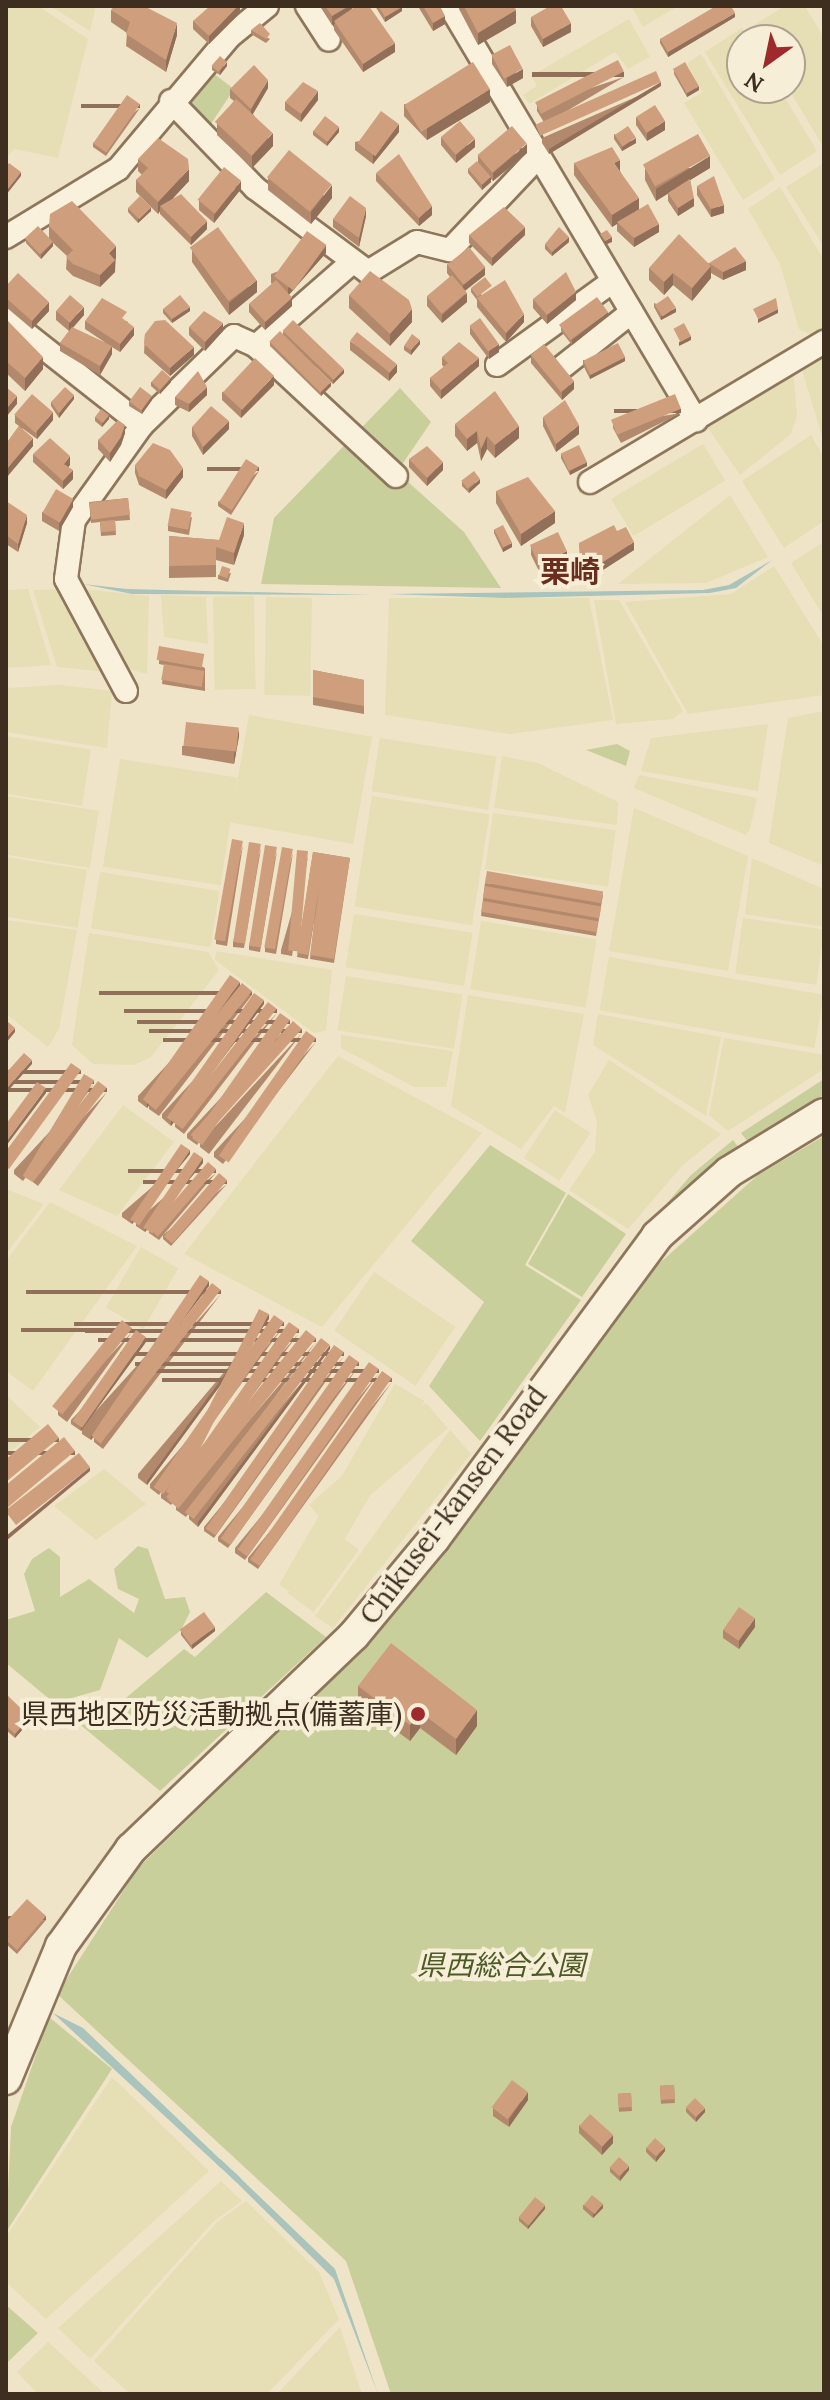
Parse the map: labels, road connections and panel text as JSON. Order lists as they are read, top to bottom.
{
  "streets": {
    "street": ["Chikusei-kansen Road"]
  },
  "districts": ["栗崎"],
  "parks": ["県西総合公園"],
  "places": ["県西地区防災活動拠点(備蓄庫)"],
  "north": "bottom left"
}
